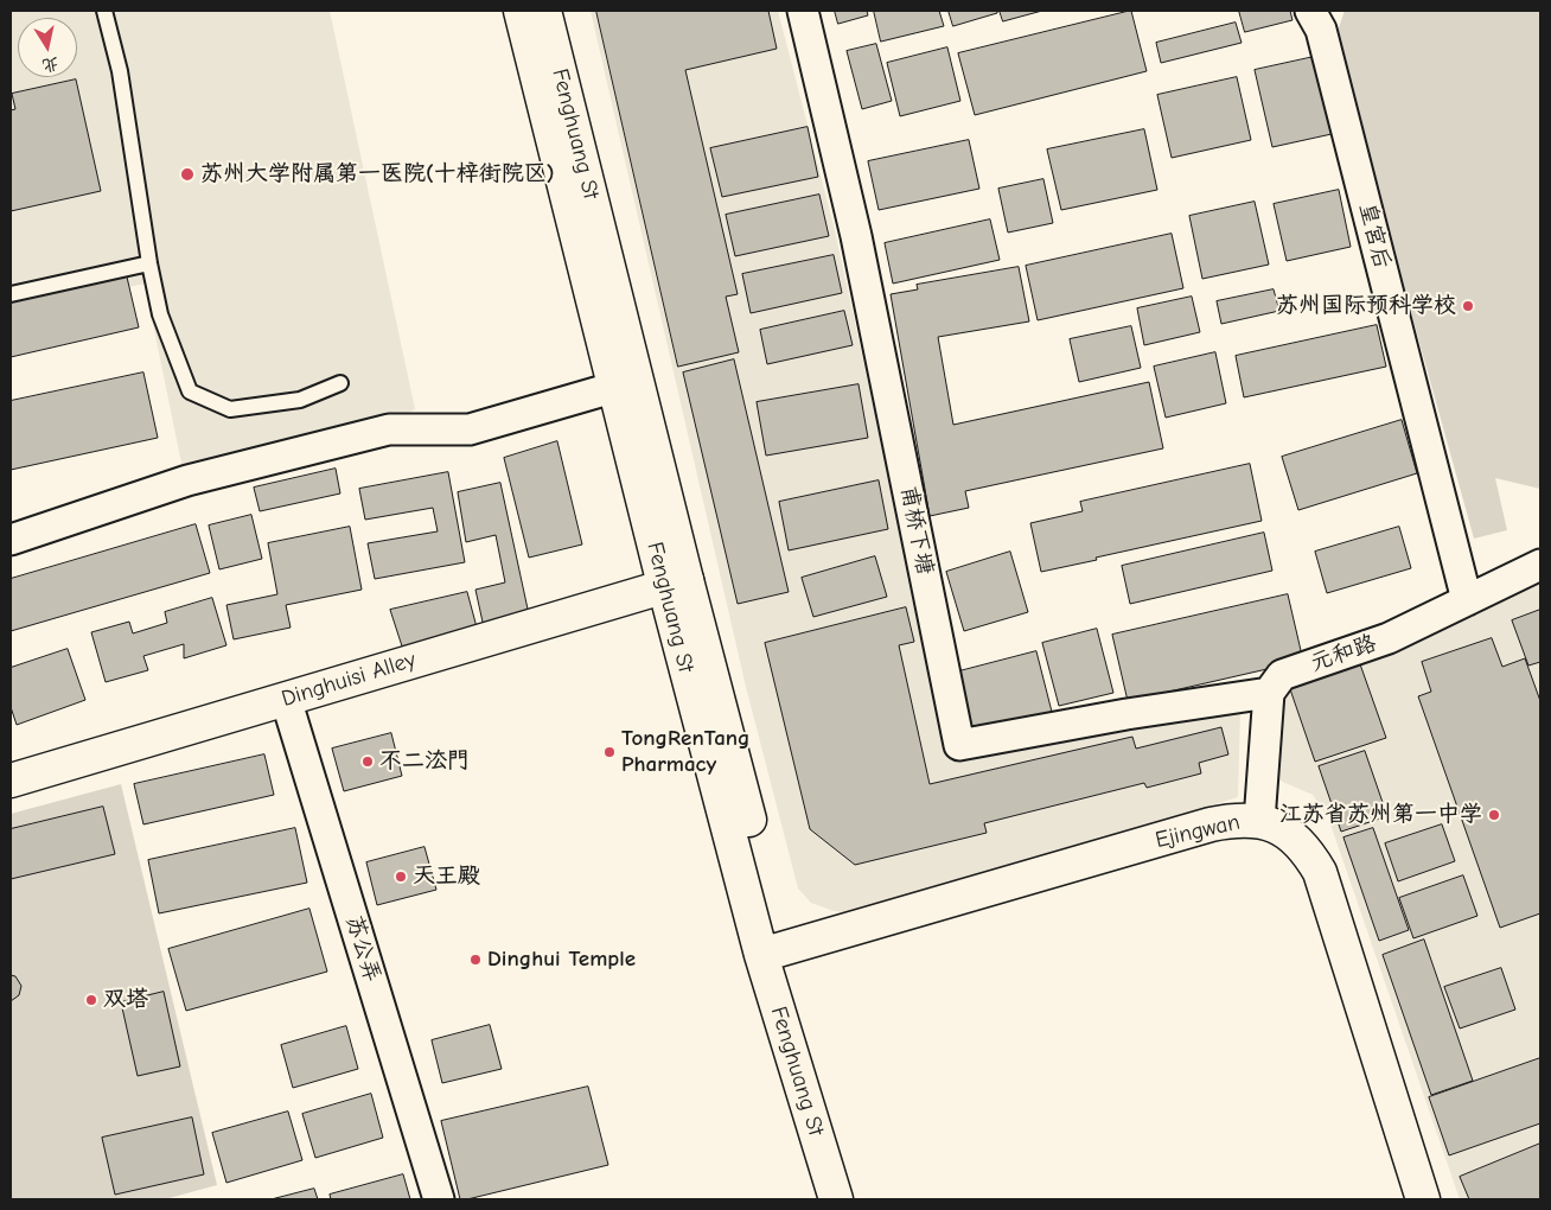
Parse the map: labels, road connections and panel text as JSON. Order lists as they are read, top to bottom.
{
  "streets": {
    "main road": ["Fenghuang St", "Dinghuisi Alley", "Ejingwan"],
    "street": [
      "皇宫后",
      "甫桥下塘",
      "元和路",
      "苏公弄"
    ]
  },
  "crossings": [
    ["Fenghuang St", "Dinghuisi Alley"],
    ["Fenghuang St", "Ejingwan"],
    ["皇宫后", "元和路"],
    ["甫桥下塘", "元和路"],
    ["Dinghuisi Alley", "苏公弄"]
  ],
  "places": [
    "苏州大学附属第一医院(十梓街院区)",
    "苏州国际预科学校",
    "TongRenTang Pharmacy",
    "不二㳒門",
    "江苏省苏州第一中学",
    "天王殿",
    "Dinghui Temple",
    "双塔"
  ],
  "north": "bottom"
}
